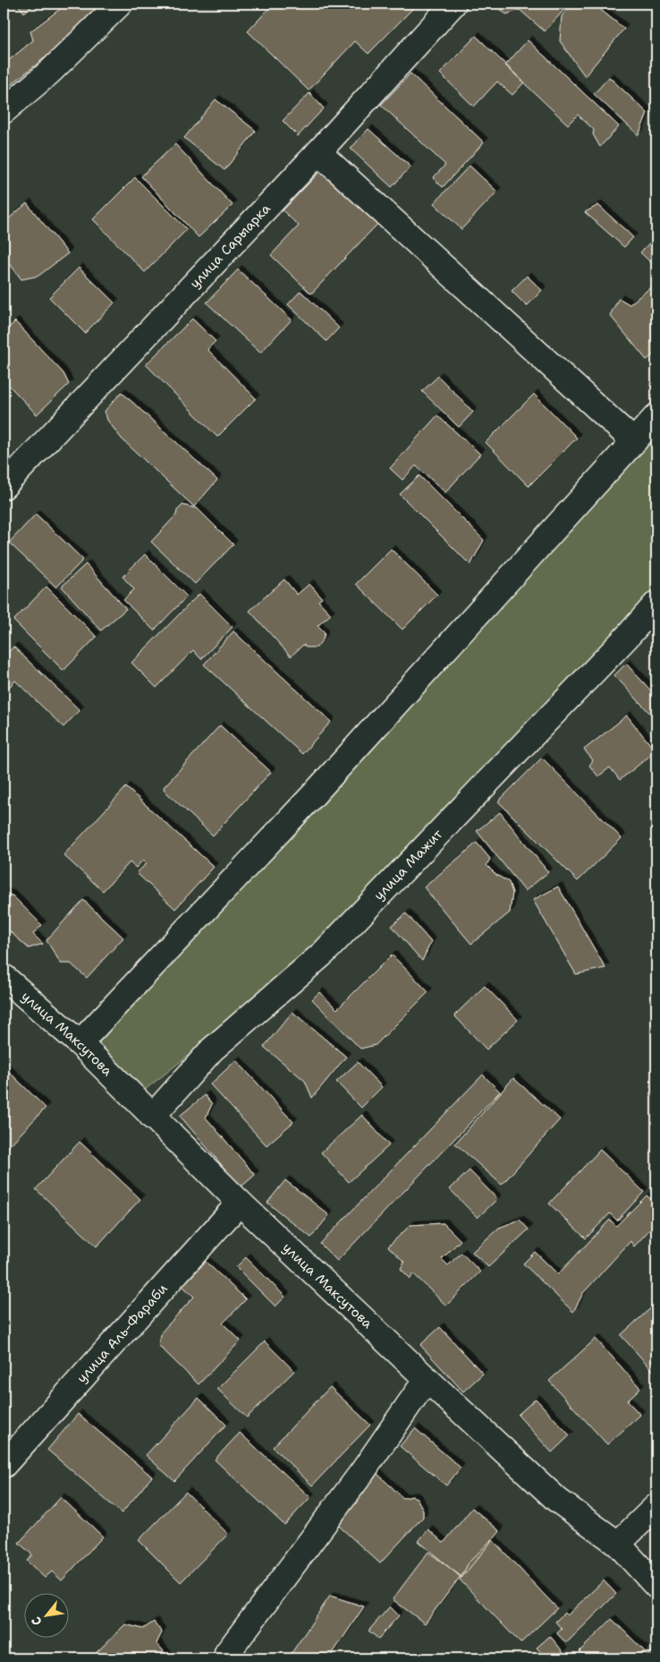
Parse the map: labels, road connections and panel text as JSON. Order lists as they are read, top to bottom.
{
  "streets": {
    "street": [
      "улица Сарыарка",
      "улица Мажит",
      "улица Максутова",
      "улица Аль-Фараби"
    ]
  },
  "crossings": [
    ["улица Мажит", "улица Максутова"],
    ["улица Максутова", "улица Аль-Фараби"]
  ],
  "north": "bottom left"
}
